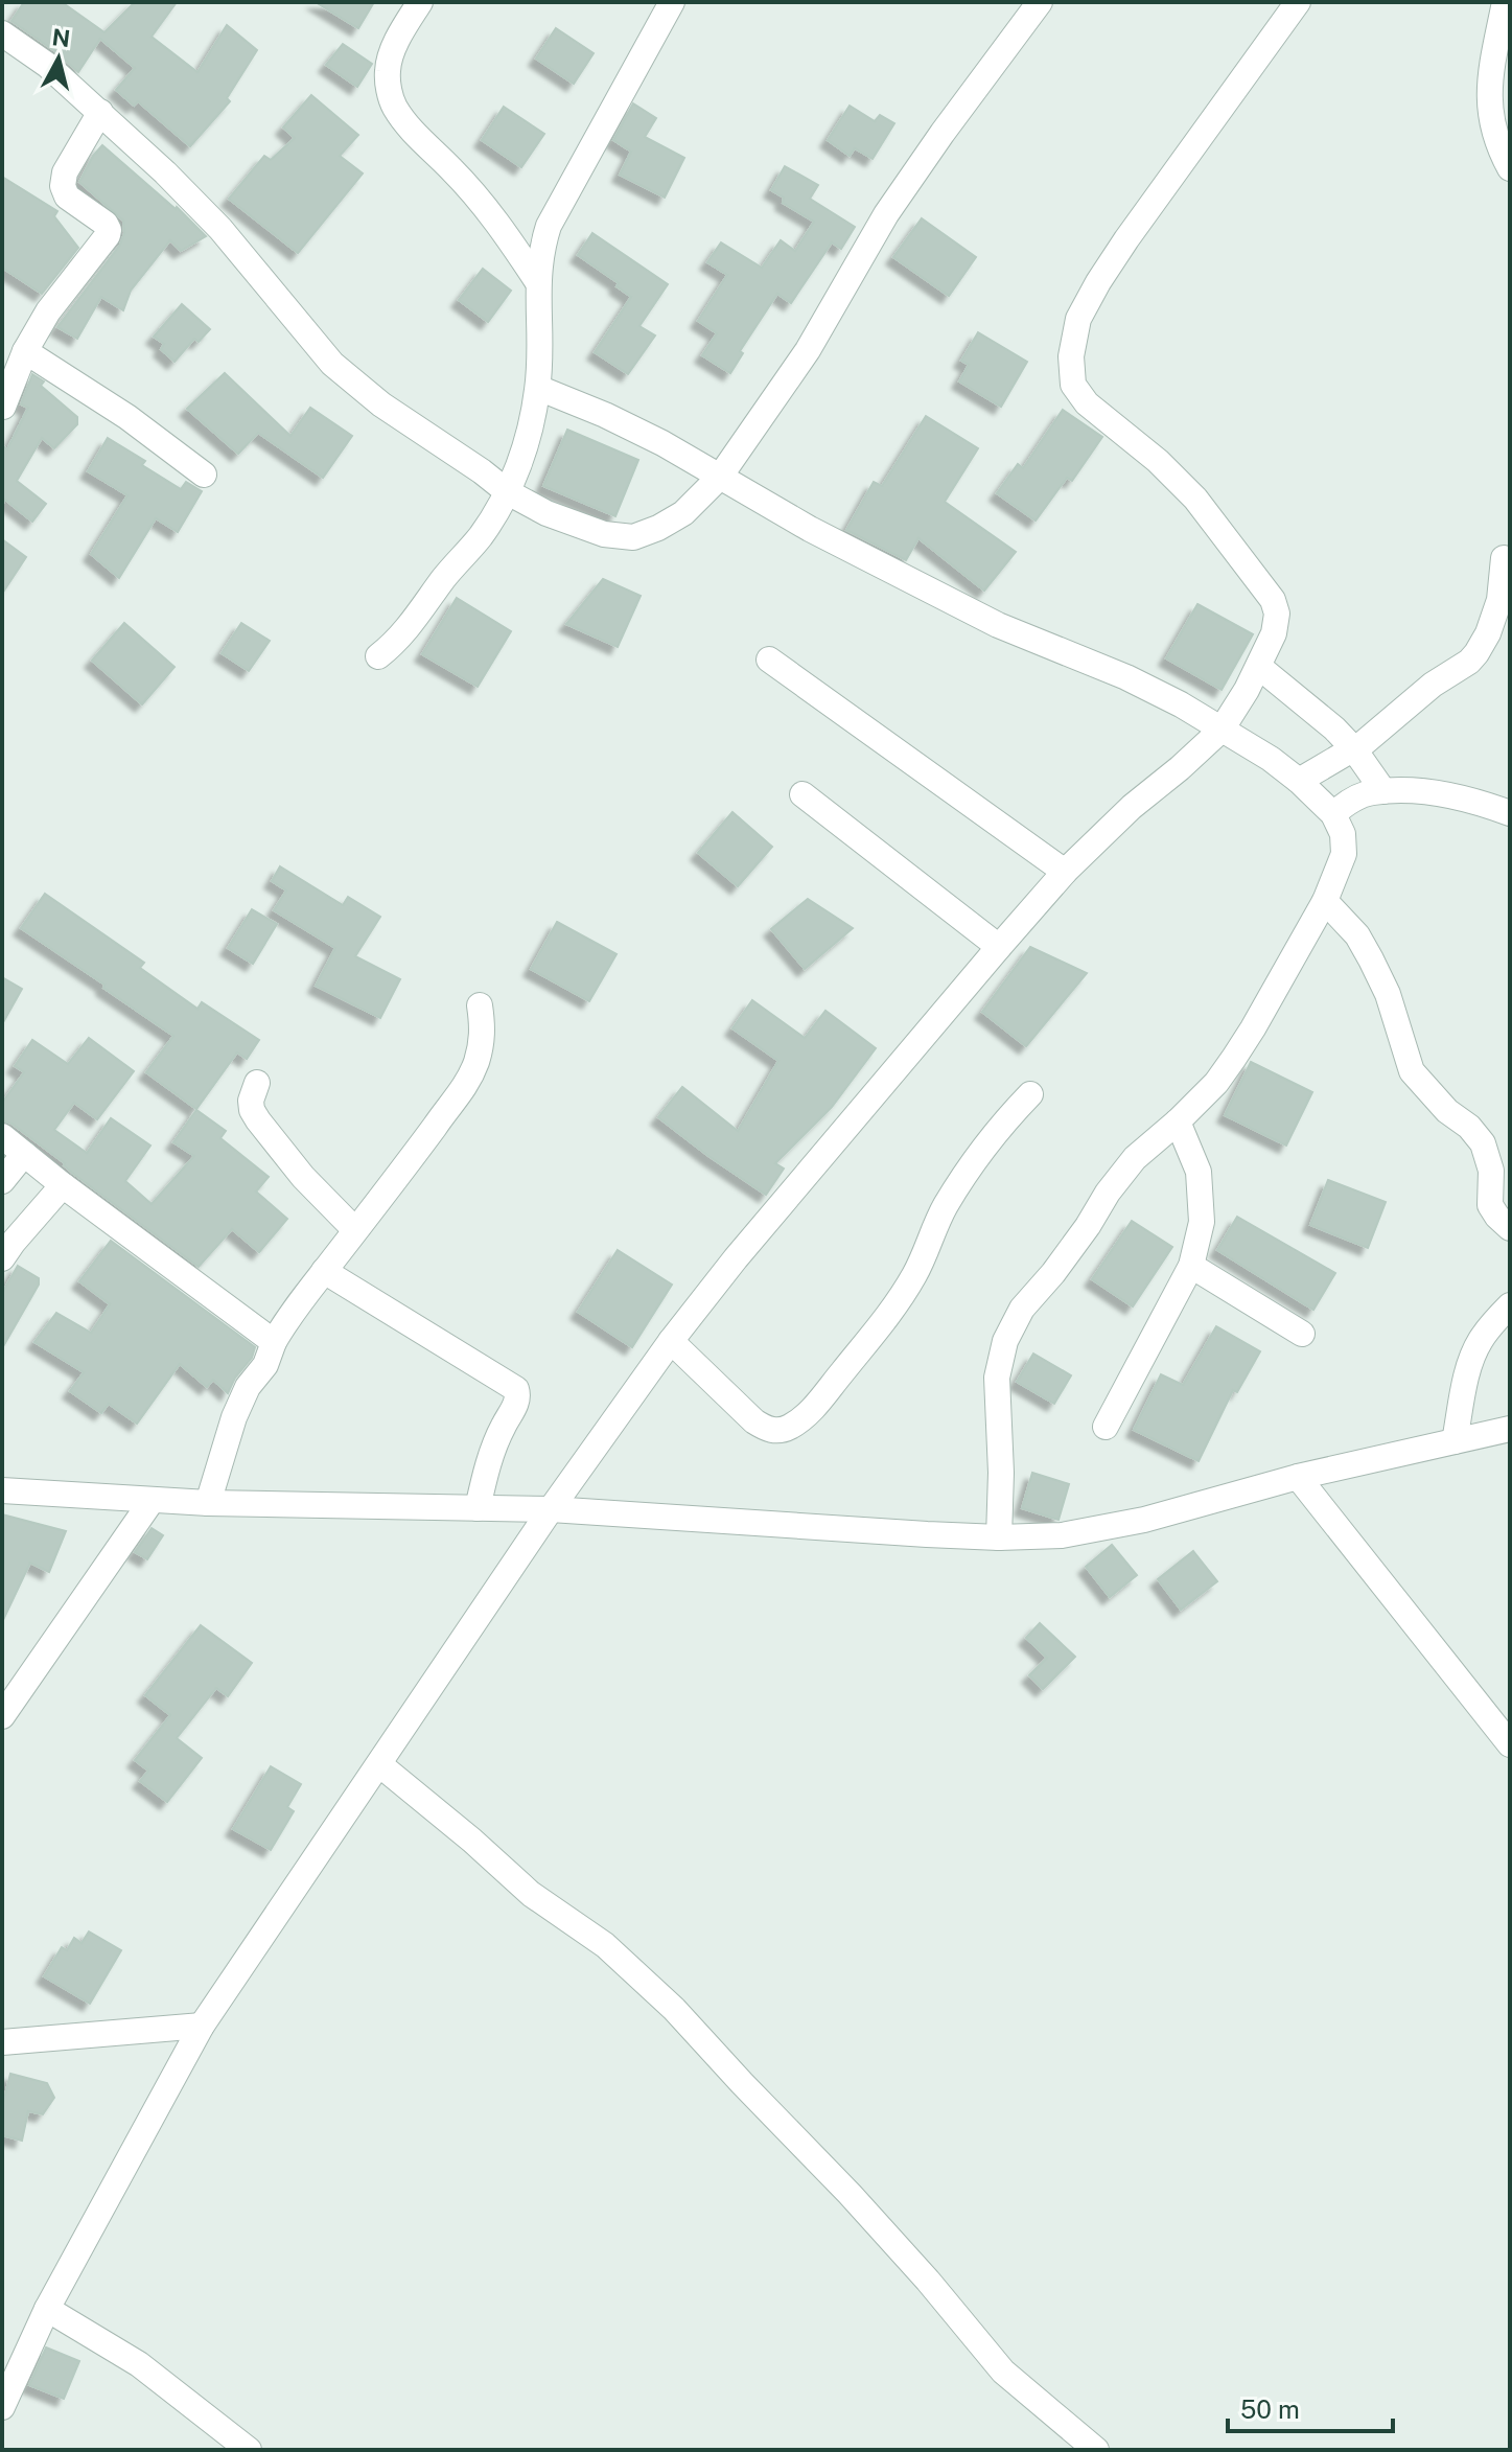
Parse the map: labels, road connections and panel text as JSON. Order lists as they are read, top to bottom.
{
  "scale_bar": "50 m",
  "north": "top"
}
